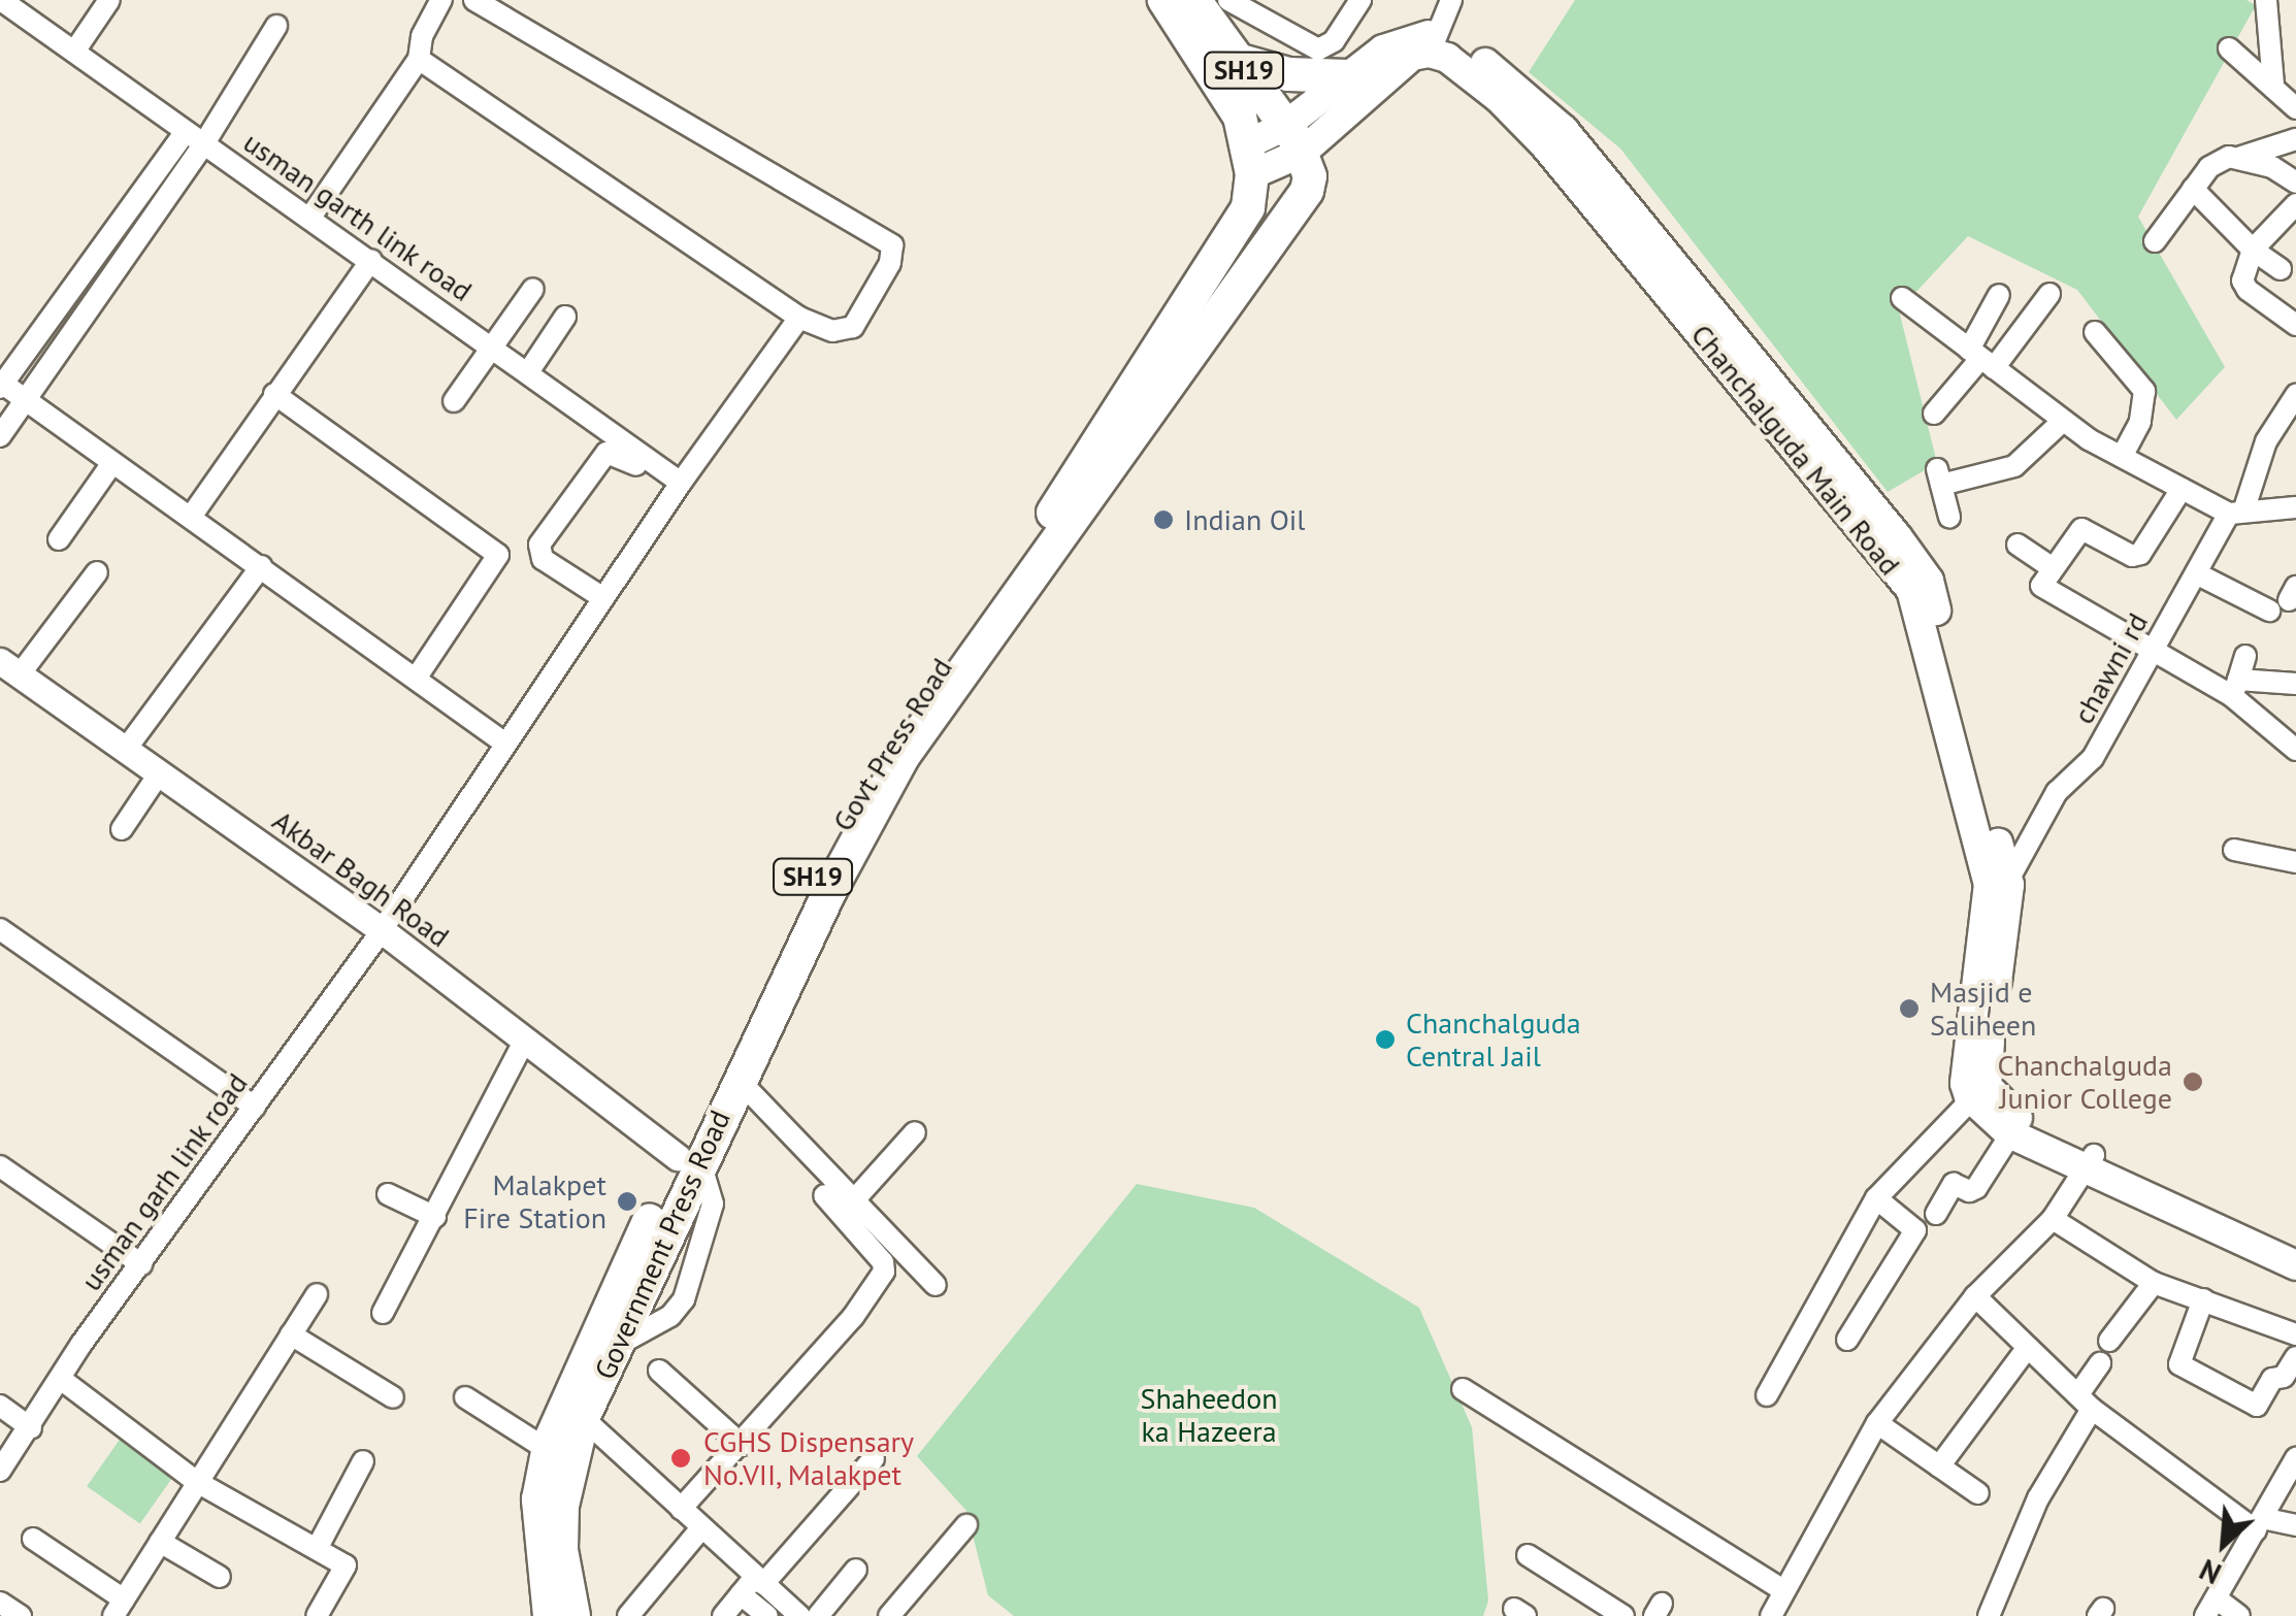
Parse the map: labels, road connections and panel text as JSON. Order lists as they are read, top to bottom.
{
  "streets": {
    "main road": [
      "SH19",
      "Chanchalguda Main Road",
      "Govt Press Road",
      "Government Press Road"
    ],
    "street": [
      "usman garth link road",
      "chawni rd",
      "Akbar Bagh Road",
      "usman garh link road"
    ]
  },
  "crossings": [
    ["SH19", "Govt Press Road"],
    ["SH19", "Government Press Road"],
    ["Chanchalguda Main Road", "chawni rd"],
    ["Govt Press Road", "Akbar Bagh Road"],
    ["Govt Press Road", "Government Press Road"],
    ["Akbar Bagh Road", "usman garh link road"],
    ["Akbar Bagh Road", "Government Press Road"]
  ],
  "parks": ["Shaheedon ka Hazeera"],
  "places": [
    "Indian Oil",
    "Masjid e Saliheen",
    "Chanchalguda Central Jail",
    "Chanchalguda Junior College",
    "Malakpet Fire Station",
    "CGHS Dispensary No.VII, Malakpet"
  ],
  "north": "bottom left"
}
